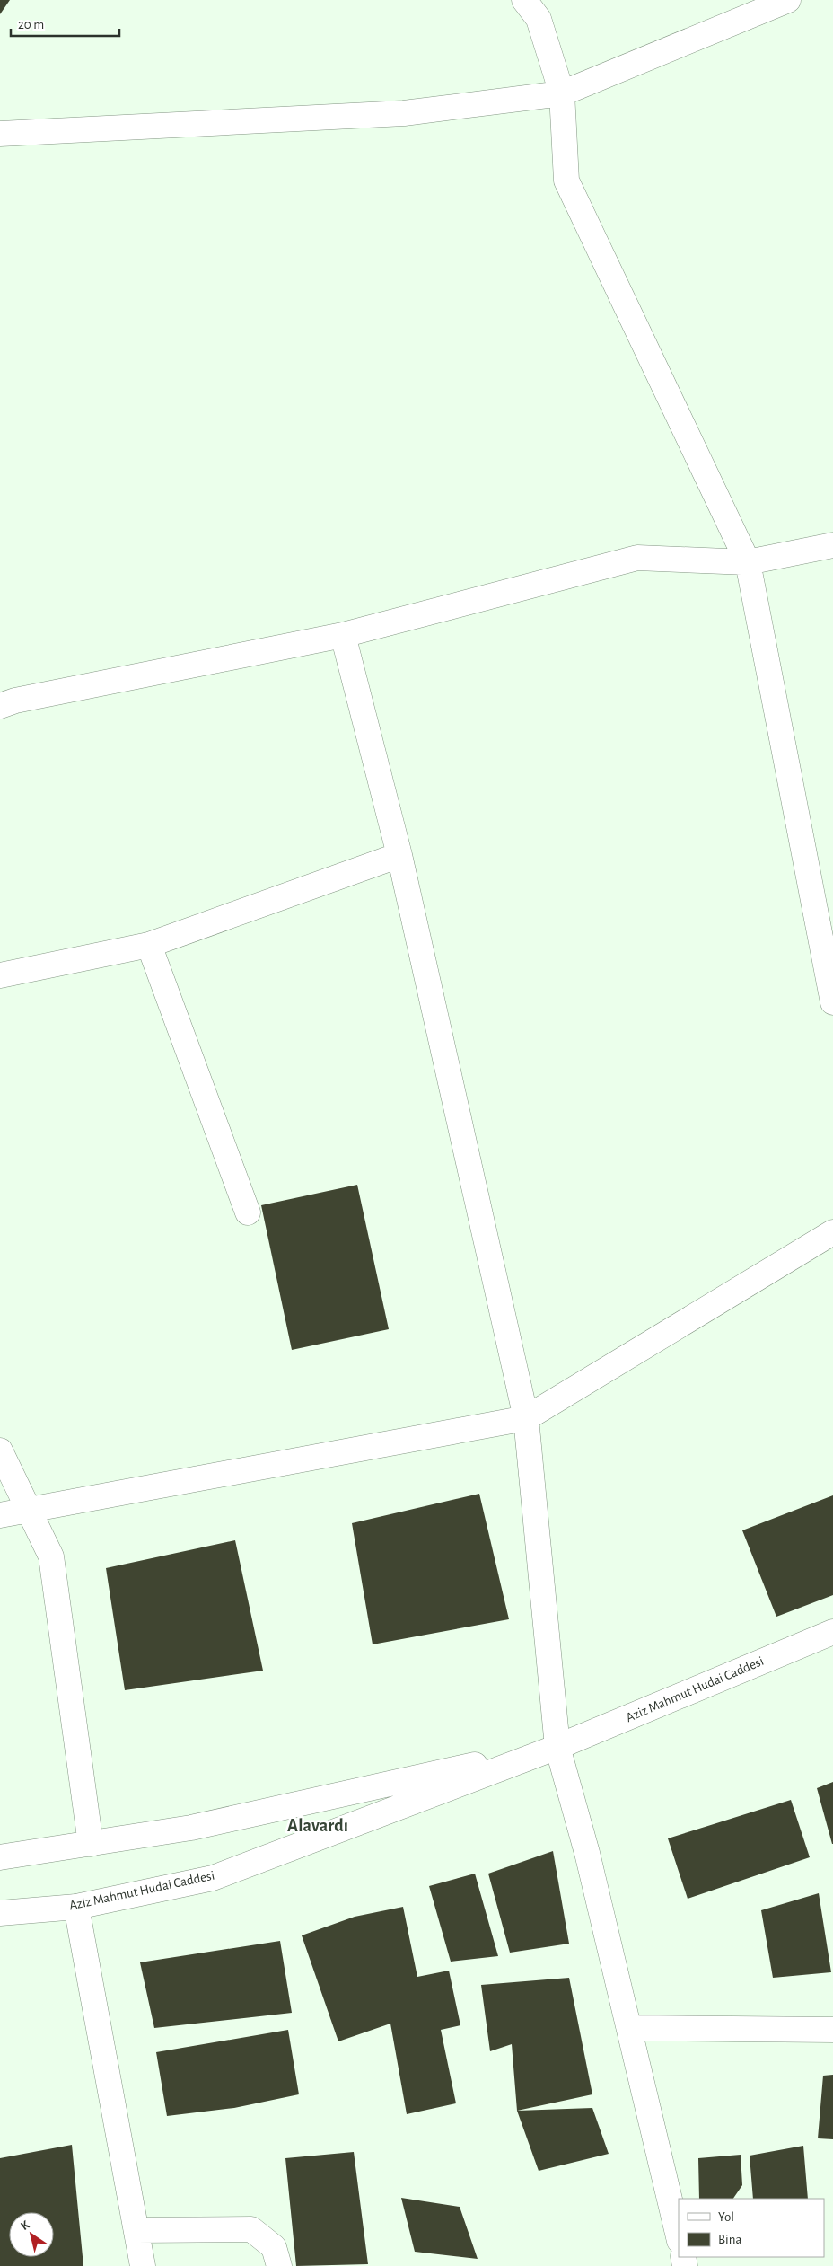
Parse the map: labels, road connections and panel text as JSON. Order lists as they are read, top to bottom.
{
  "streets": {
    "street": ["Aziz Mahmut Hudai Caddesi"]
  },
  "districts": ["Alavardı"],
  "legend": ["Yol", "Bina"],
  "scale_bar": "20 m",
  "north": "top left"
}
